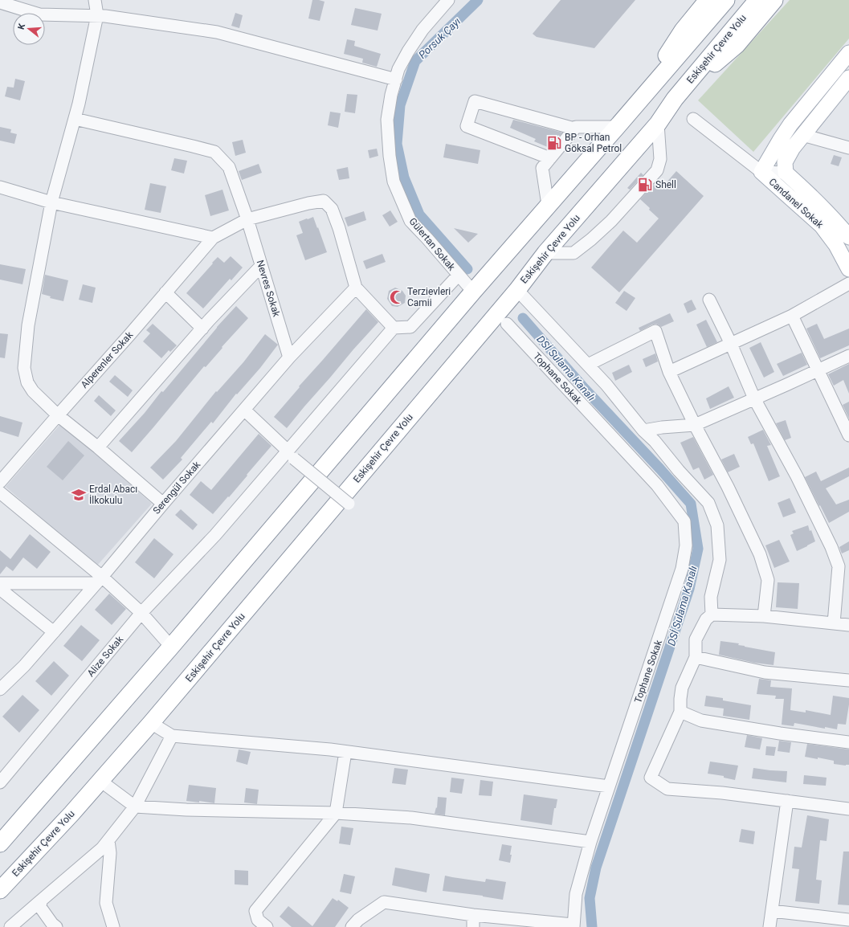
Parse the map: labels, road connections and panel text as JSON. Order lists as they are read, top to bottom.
{
  "streets": {
    "highway": ["Eskişehir Çevre Yolu"],
    "main road": ["Candanel Sokak"],
    "street": [
      "Gülertan Sokak",
      "Nevres Sokak",
      "Alperenler Sokak",
      "Tophane Sokak",
      "Serengül Sokak",
      "Alize Sokak"
    ]
  },
  "crossings": [
    ["Nevres Sokak", "Serengül Sokak"]
  ],
  "water": ["Porsuk Çayı", "DSİ Sulama Kanalı"],
  "places": {
    "fuel station": ["BP - Orhan Göksal Petrol", "Shell"],
    "mosque": ["Terzievleri Camii"],
    "school or university": ["Erdal Abacı İlkokulu"]
  },
  "north": "left"
}
